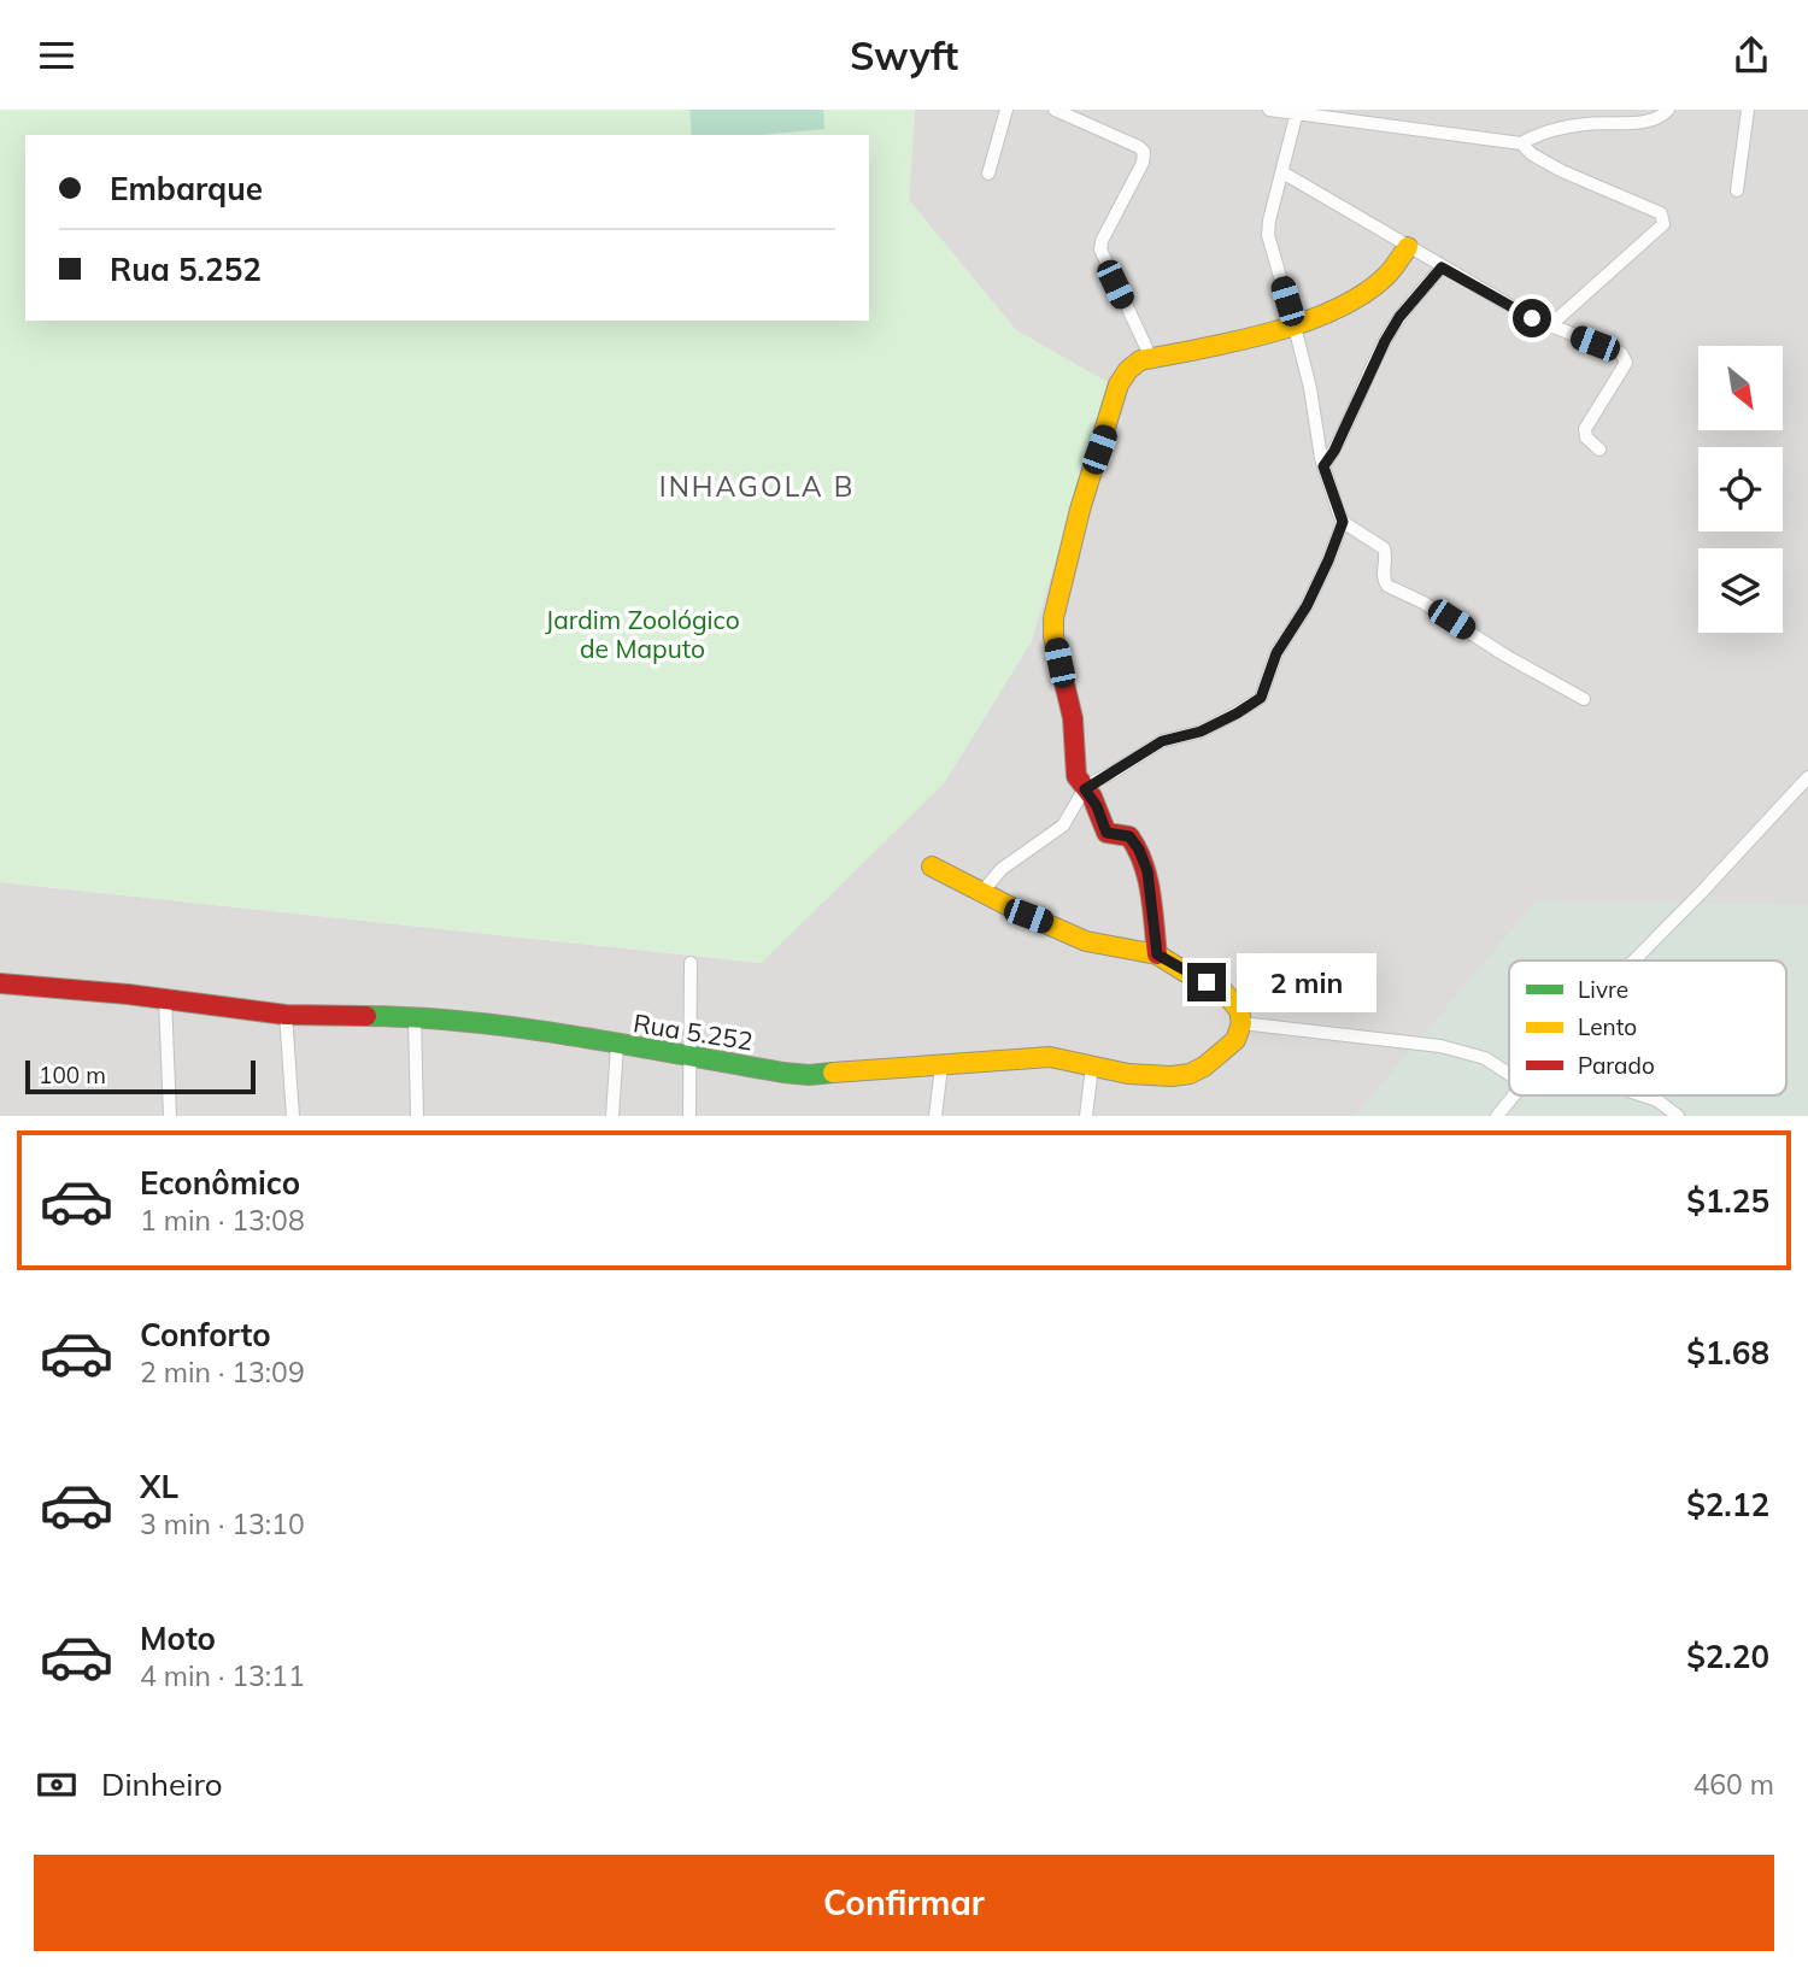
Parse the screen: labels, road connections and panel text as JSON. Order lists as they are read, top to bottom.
{
  "streets": {
    "street": ["Rua 5.252"]
  },
  "districts": ["INHAGOLA B"],
  "parks": ["Jardim Zoológico de Maputo"],
  "legend": ["Livre", "Lento", "Parado"],
  "scale_bar": "100 m",
  "north": "bottom right",
  "page": {
    "header": "Swyft",
    "banner": ["Embarque", "Rua 5.252"],
    "bubble": "2 min",
    "scale": "100 m",
    "list": [
      {
        "name": "Econômico",
        "note": "1 min · 13:08",
        "value": "$1.25"
      },
      {
        "name": "Conforto",
        "note": "2 min · 13:09",
        "value": "$1.68"
      },
      {
        "name": "XL",
        "note": "3 min · 13:10",
        "value": "$2.12"
      },
      {
        "name": "Moto",
        "note": "4 min · 13:11",
        "value": "$2.20"
      }
    ],
    "pay": ["Dinheiro", "460 m"],
    "buttons": "Confirmar"
  }
}
